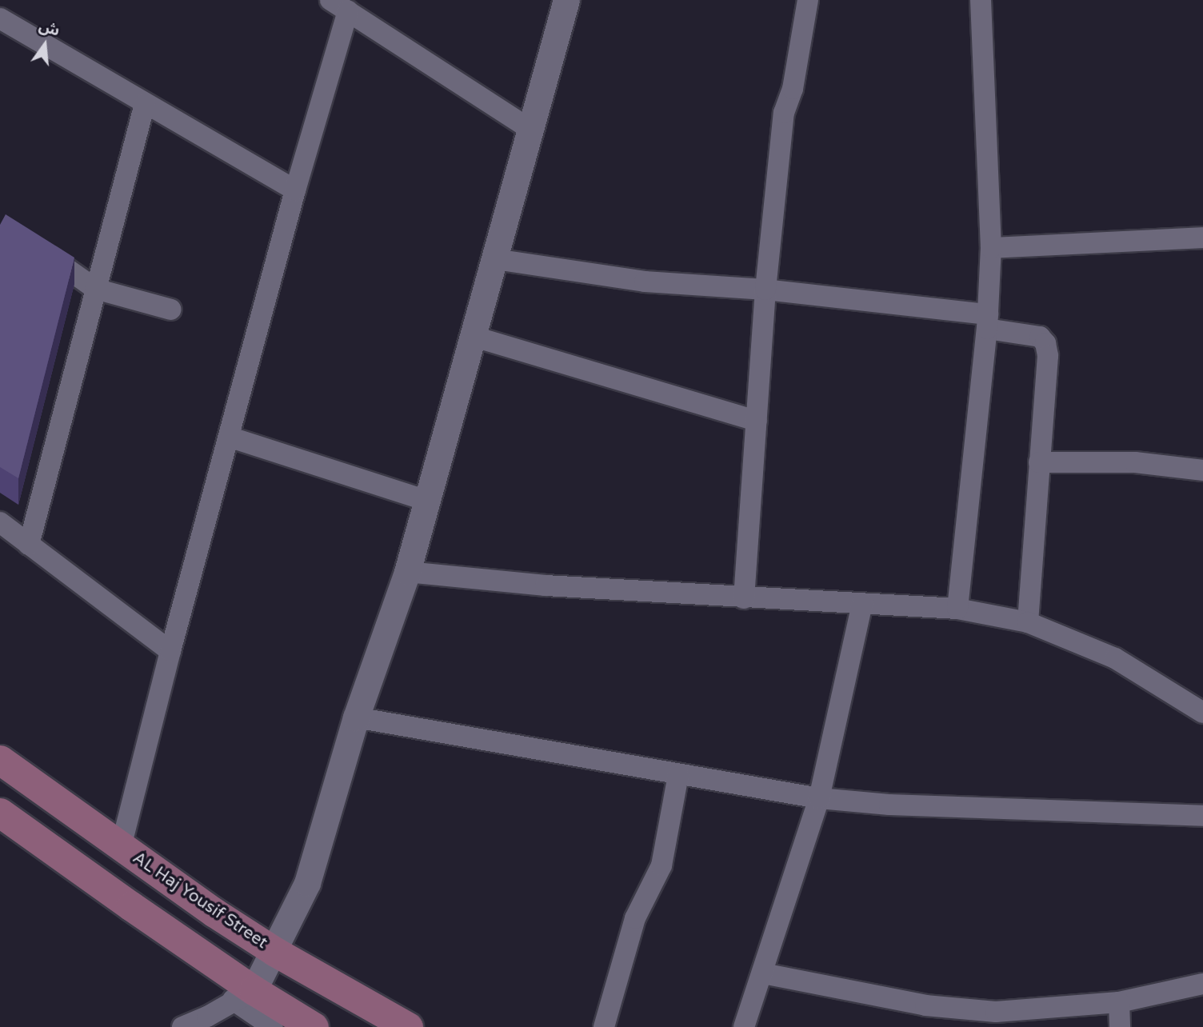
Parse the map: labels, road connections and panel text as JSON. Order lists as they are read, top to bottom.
{
  "streets": {
    "main road": ["AL Haj Yousif Street"]
  },
  "north": "top"
}
